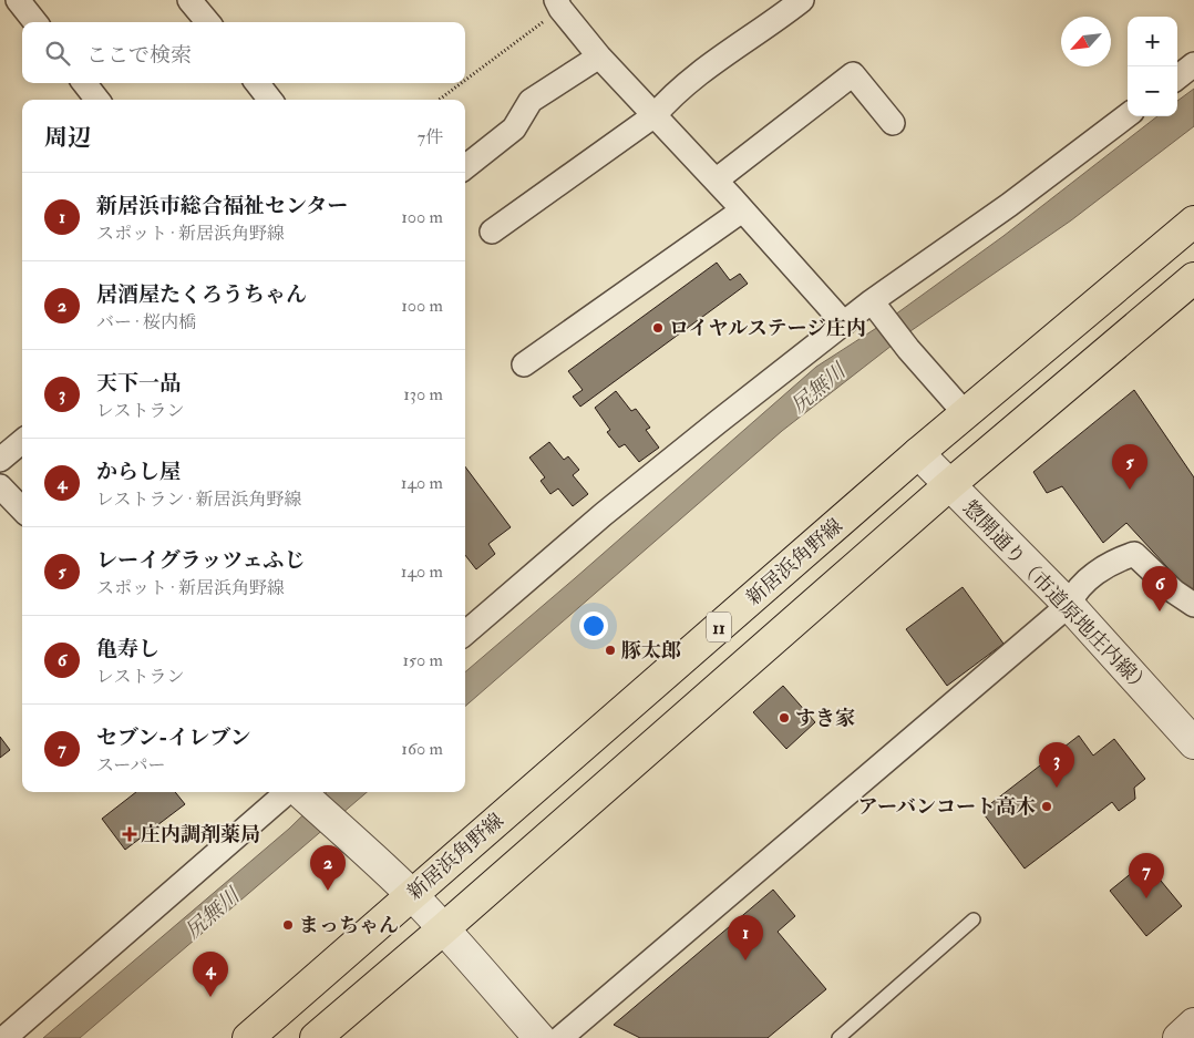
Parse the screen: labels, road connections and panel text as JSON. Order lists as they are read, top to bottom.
{
  "streets": {
    "main road": ["新居浜角野線", "11"],
    "street": ["惣開通り（市道原地庄内線）"]
  },
  "crossings": [
    ["新居浜角野線", "惣開通り（市道原地庄内線）"],
    ["惣開通り（市道原地庄内線）", "11"]
  ],
  "water": ["尻無川"],
  "places": {
    "other": [
      "ロイヤルステージ庄内",
      "豚太郎",
      "すき家",
      "アーバンコート高木",
      "まっちゃん"
    ],
    "health": ["庄内調剤薬局"]
  },
  "north": "bottom left",
  "page": {
    "map_buttons": ["+", "−"],
    "search": "ここで検索",
    "heading": ["周辺", "7件"],
    "list": [
      {
        "mark": "1",
        "name": "新居浜市総合福祉センター",
        "note": "スポット · 新居浜角野線",
        "value": "100 m"
      },
      {
        "mark": "2",
        "name": "居酒屋たくろうちゃん",
        "note": "バー · 桜内橋",
        "value": "100 m"
      },
      {
        "mark": "3",
        "name": "天下一品",
        "note": "レストラン",
        "value": "130 m"
      },
      {
        "mark": "4",
        "name": "からし屋",
        "note": "レストラン · 新居浜角野線",
        "value": "140 m"
      },
      {
        "mark": "5",
        "name": "レーイグラッツェふじ",
        "note": "スポット · 新居浜角野線",
        "value": "140 m"
      },
      {
        "mark": "6",
        "name": "亀寿し",
        "note": "レストラン",
        "value": "150 m"
      },
      {
        "mark": "7",
        "name": "セブン-イレブン",
        "note": "スーパー",
        "value": "160 m"
      }
    ],
    "pins": [
      "5",
      "6",
      "3",
      "2",
      "7",
      "1",
      "4"
    ]
  }
}
